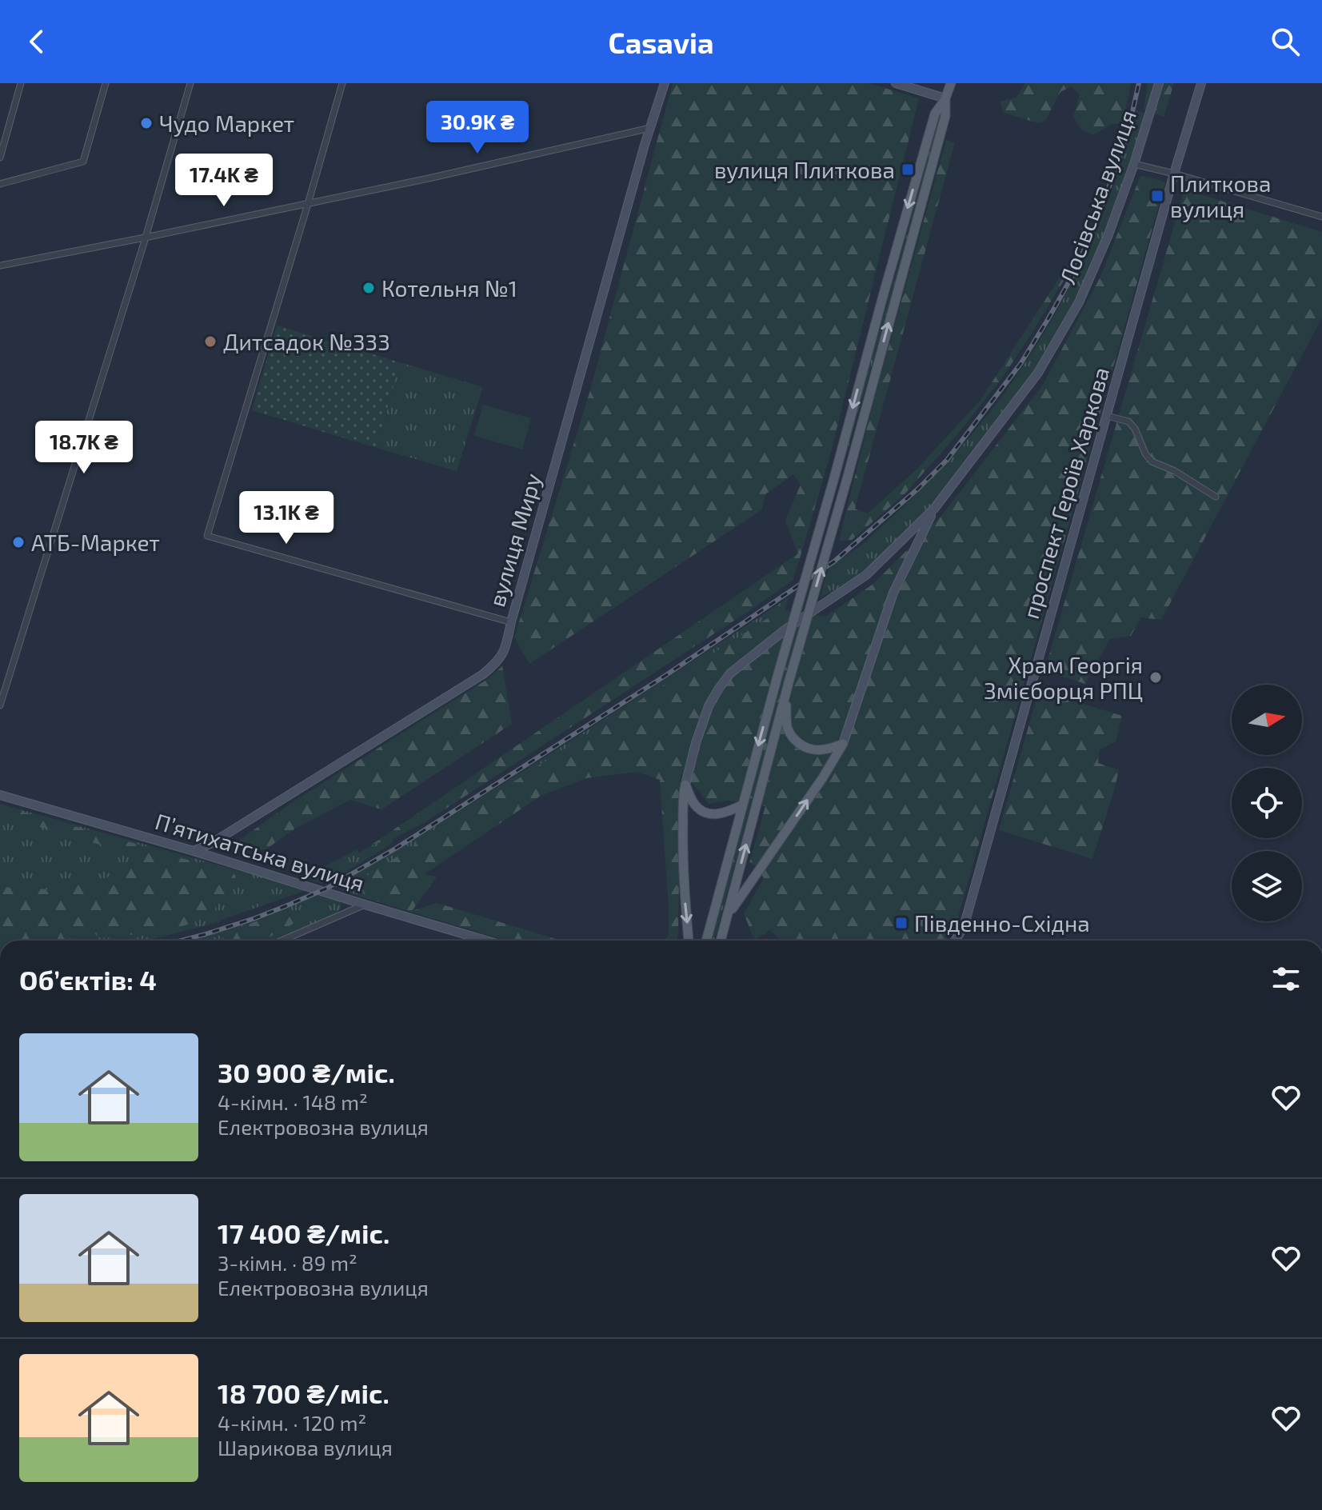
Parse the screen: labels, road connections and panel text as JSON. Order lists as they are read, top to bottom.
{
  "streets": {
    "street": [
      "Лосівська вулиця",
      "проспект Героїв Харкова",
      "вулиця Миру",
      "П’ятихатська вулиця"
    ]
  },
  "crossings": [
    ["вулиця Миру", "П’ятихатська вулиця"]
  ],
  "places": {
    "other": [
      "Чудо Маркет",
      "Котельня №1",
      "Дитсадок №333",
      "АТБ-Маркет",
      "Храм Георгія Змієборця РПЦ"
    ],
    "transit": ["вулиця Плиткова", "Плиткова вулиця", "Південно-Східна"]
  },
  "north": "right",
  "page": {
    "header": "Casavia",
    "price": [
      "30.9K ₴",
      "17.4K ₴",
      "18.7K ₴",
      "13.1K ₴"
    ],
    "heading": "Об’єктів: 4",
    "list": [
      {
        "name": "30 900 ₴/міс.",
        "note": "4-кімн. · 148 m² · Електровозна вулиця"
      },
      {
        "name": "17 400 ₴/міс.",
        "note": "3-кімн. · 89 m² · Електровозна вулиця"
      },
      {
        "name": "18 700 ₴/міс.",
        "note": "4-кімн. · 120 m² · Шарикова вулиця"
      }
    ]
  }
}
